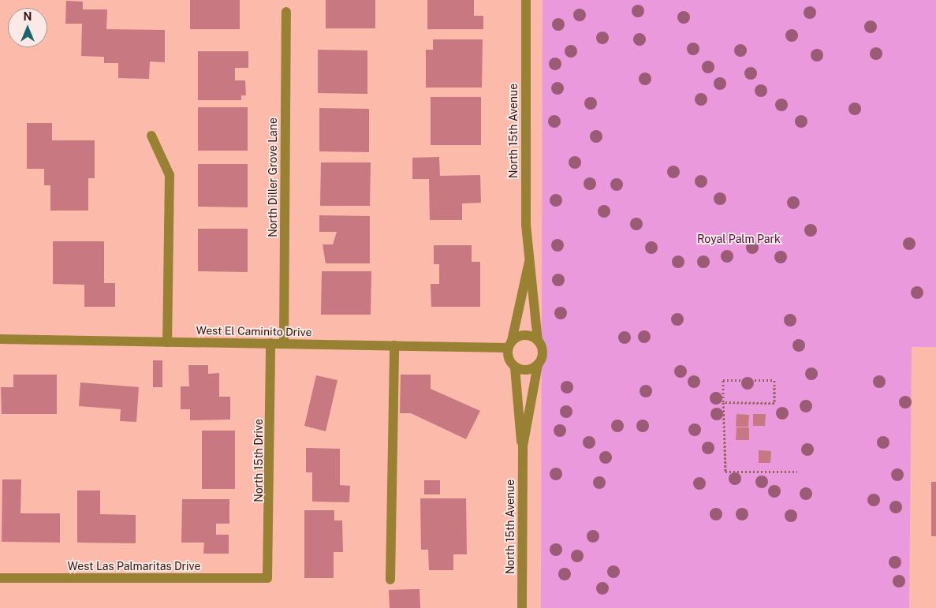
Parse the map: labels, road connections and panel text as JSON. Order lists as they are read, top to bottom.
{
  "streets": {
    "street": [
      "North 15th Avenue",
      "North Diller Grove Lane",
      "West El Caminito Drive",
      "North 15th Drive",
      "West Las Palmaritas Drive"
    ]
  },
  "crossings": [
    ["North 15th Avenue", "West El Caminito Drive"],
    ["North Diller Grove Lane", "West El Caminito Drive"],
    ["West El Caminito Drive", "North 15th Drive"],
    ["North 15th Drive", "West Las Palmaritas Drive"]
  ],
  "parks": ["Royal Palm Park"],
  "north": "top"
}
